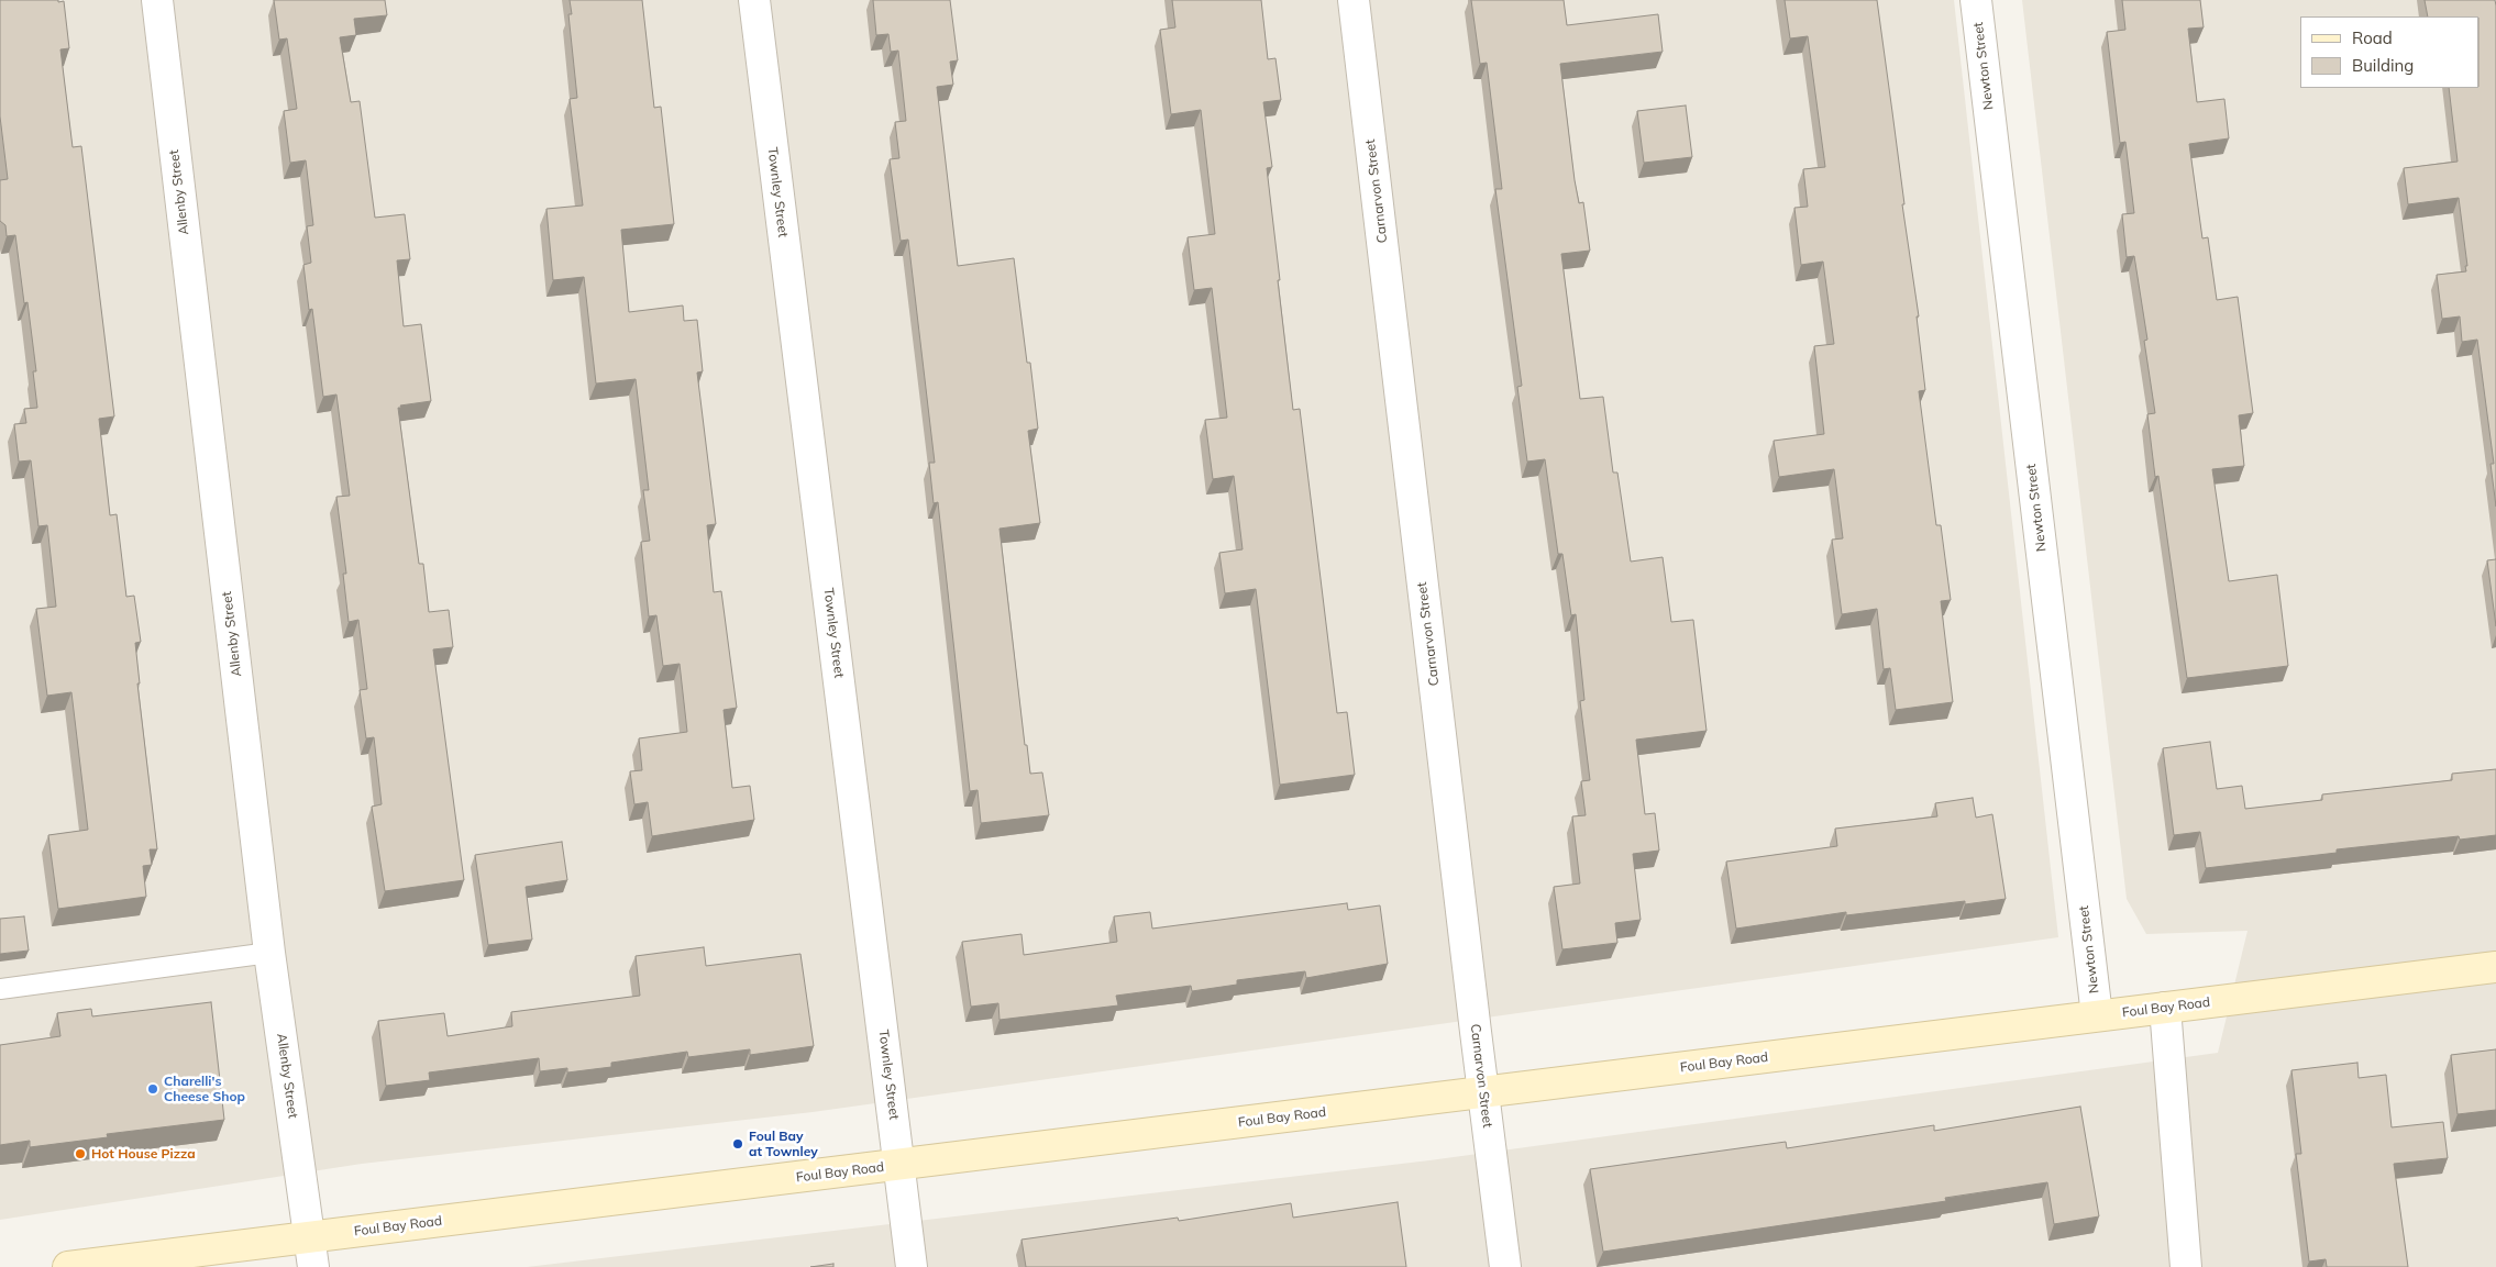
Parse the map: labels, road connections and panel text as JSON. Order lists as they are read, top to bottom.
{
  "streets": {
    "main road": ["Foul Bay Road"],
    "street": [
      "Newton Street",
      "Carnarvon Street",
      "Allenby Street",
      "Townley Street"
    ]
  },
  "crossings": [
    ["Newton Street", "Foul Bay Road"],
    ["Carnarvon Street", "Foul Bay Road"],
    ["Allenby Street", "Foul Bay Road"],
    ["Townley Street", "Foul Bay Road"]
  ],
  "places": ["Charelli's Cheese Shop", "Foul Bay at Townley", "Hot House Pizza"],
  "legend": ["Road", "Building"]
}
